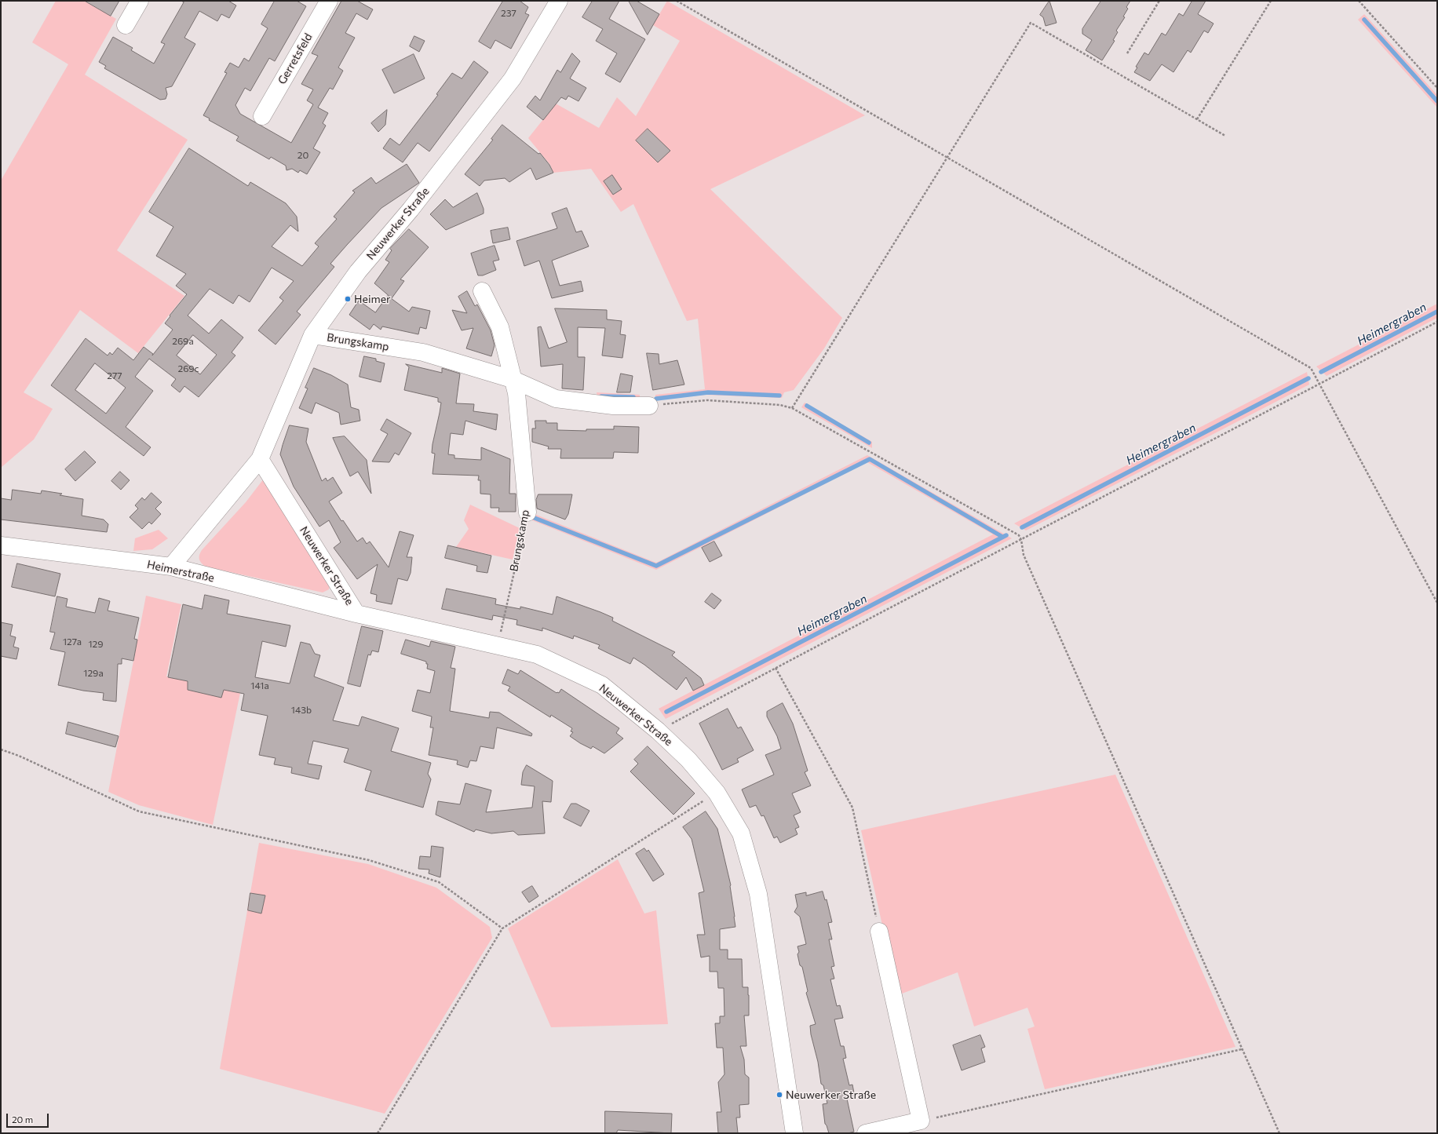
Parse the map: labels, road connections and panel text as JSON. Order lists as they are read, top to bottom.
{
  "streets": {
    "street": [
      "Gerretsfeld",
      "Neuwerker Straße",
      "Brungskamp",
      "Heimerstraße"
    ]
  },
  "crossings": [
    ["Neuwerker Straße", "Brungskamp"],
    ["Neuwerker Straße", "Heimerstraße"]
  ],
  "water": ["Heimergraben"],
  "places": ["Heimer", "Neuwerker Straße"],
  "house_numbers": [
    "237",
    "20",
    "269a",
    "269c",
    "277",
    "127a",
    "129",
    "129a",
    "141a",
    "143b"
  ],
  "scale_bar": "20 m"
}
